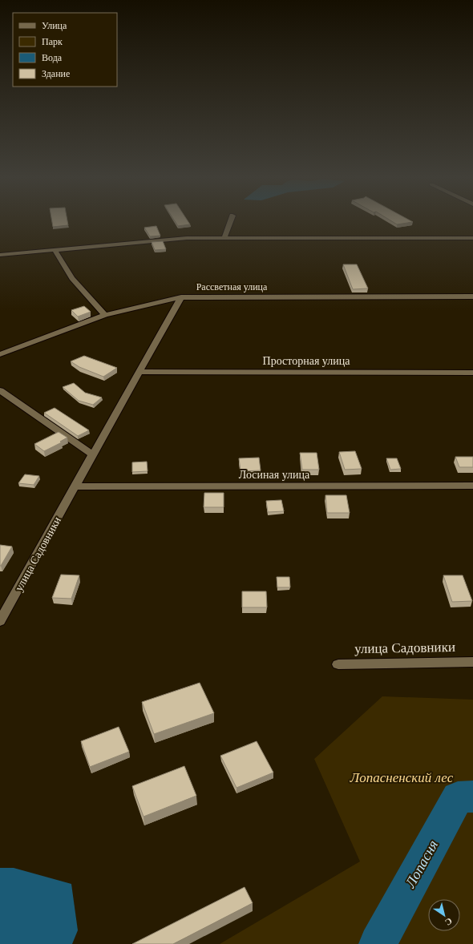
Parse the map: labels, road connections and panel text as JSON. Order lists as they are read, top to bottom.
{
  "streets": {
    "street": [
      "Рассветная улица",
      "Просторная улица",
      "Лосиная улица",
      "улица Садовники"
    ]
  },
  "crossings": [
    ["Рассветная улица", "улица Садовники"],
    ["Просторная улица", "улица Садовники"],
    ["Лосиная улица", "улица Садовники"]
  ],
  "water": ["Лопасня"],
  "parks": ["Лопасненский лес"],
  "legend": [
    "Улица",
    "Парк",
    "Вода",
    "Здание"
  ],
  "north": "bottom right"
}
